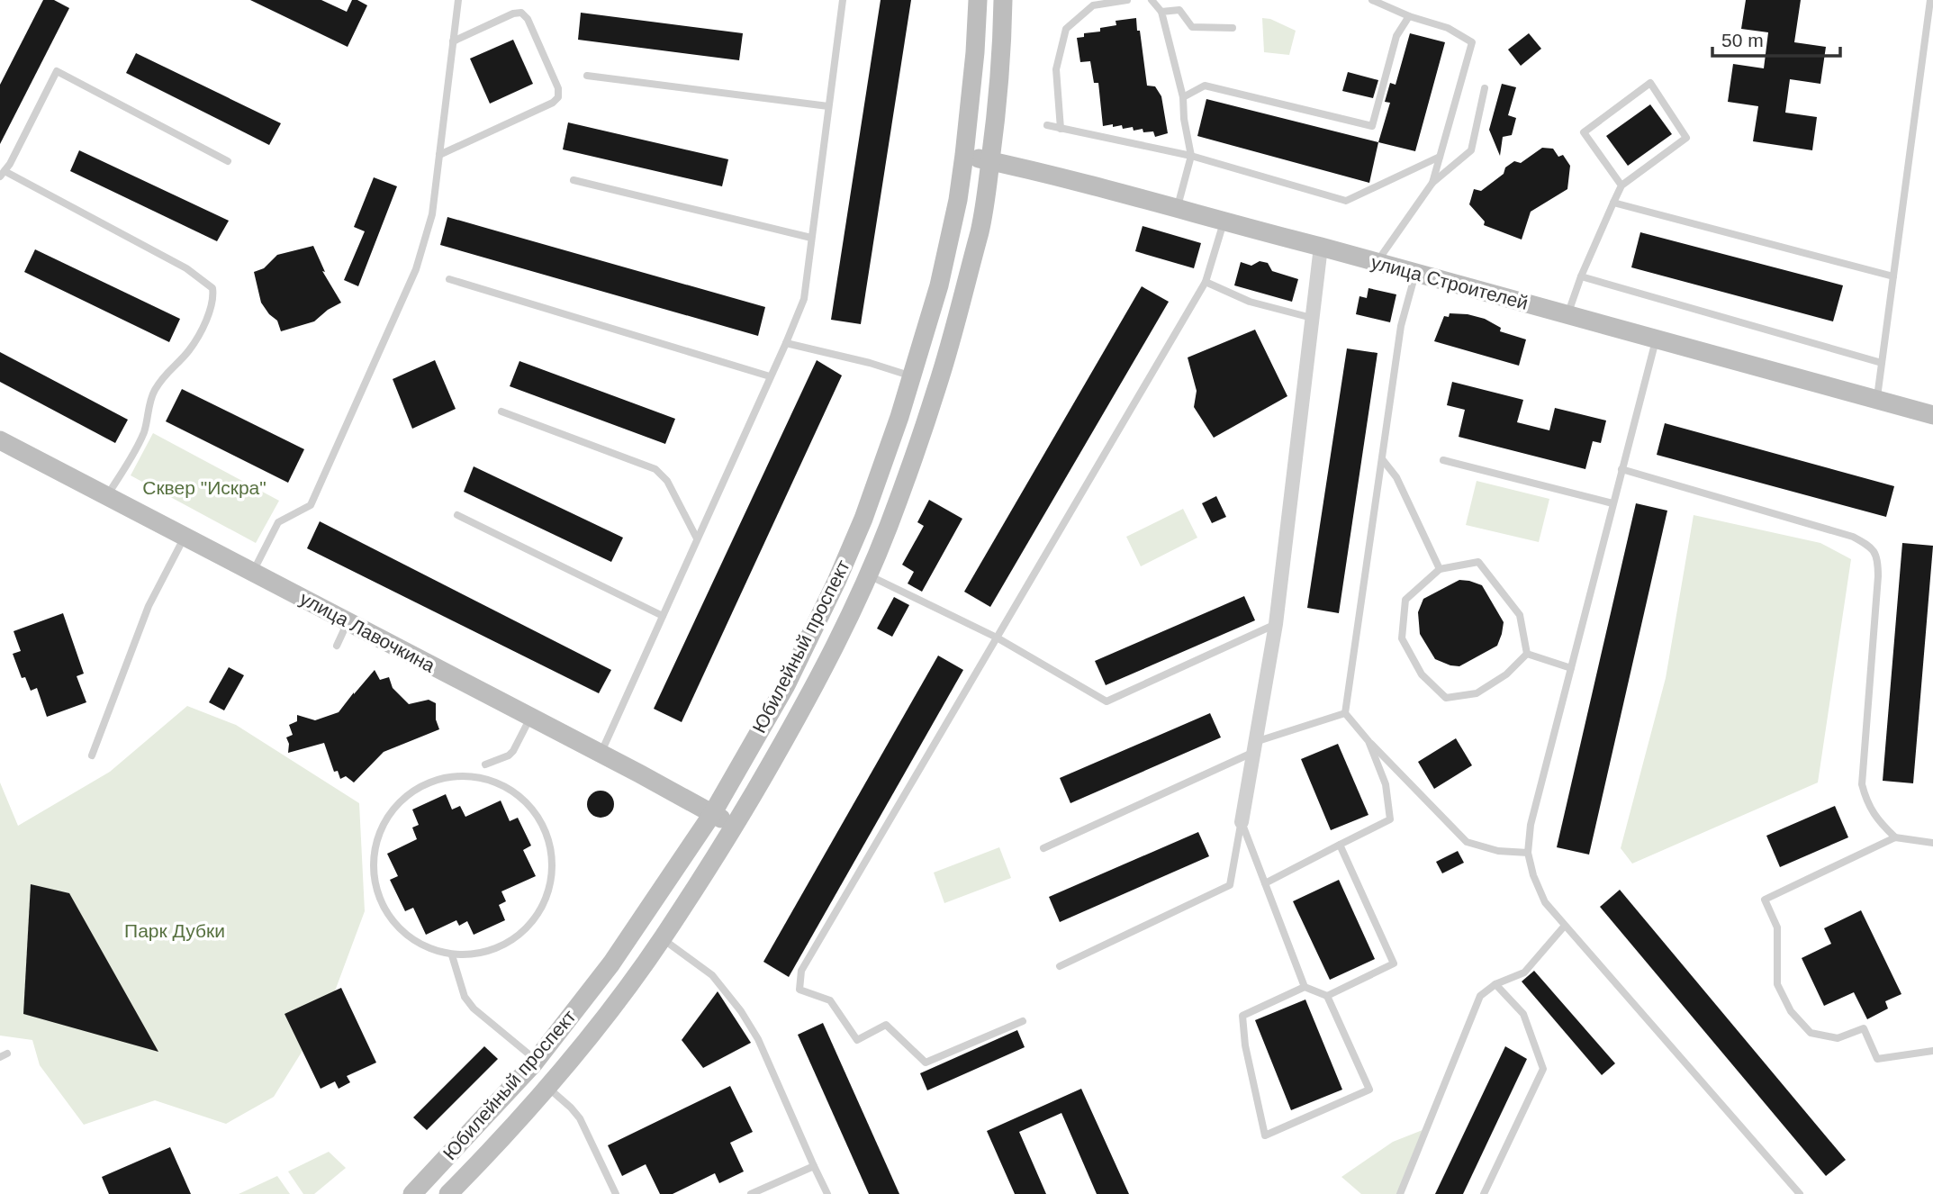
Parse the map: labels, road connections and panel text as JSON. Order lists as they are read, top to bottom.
{
  "streets": {
    "main road": ["улица Строителей", "улица Лавочкина", "Юбилейный проспект"]
  },
  "crossings": [
    ["улица Строителей", "Юбилейный проспект"],
    ["улица Лавочкина", "Юбилейный проспект"]
  ],
  "parks": ["Сквер \"Искра\"", "Парк Дубки"],
  "scale_bar": "50 m"
}
